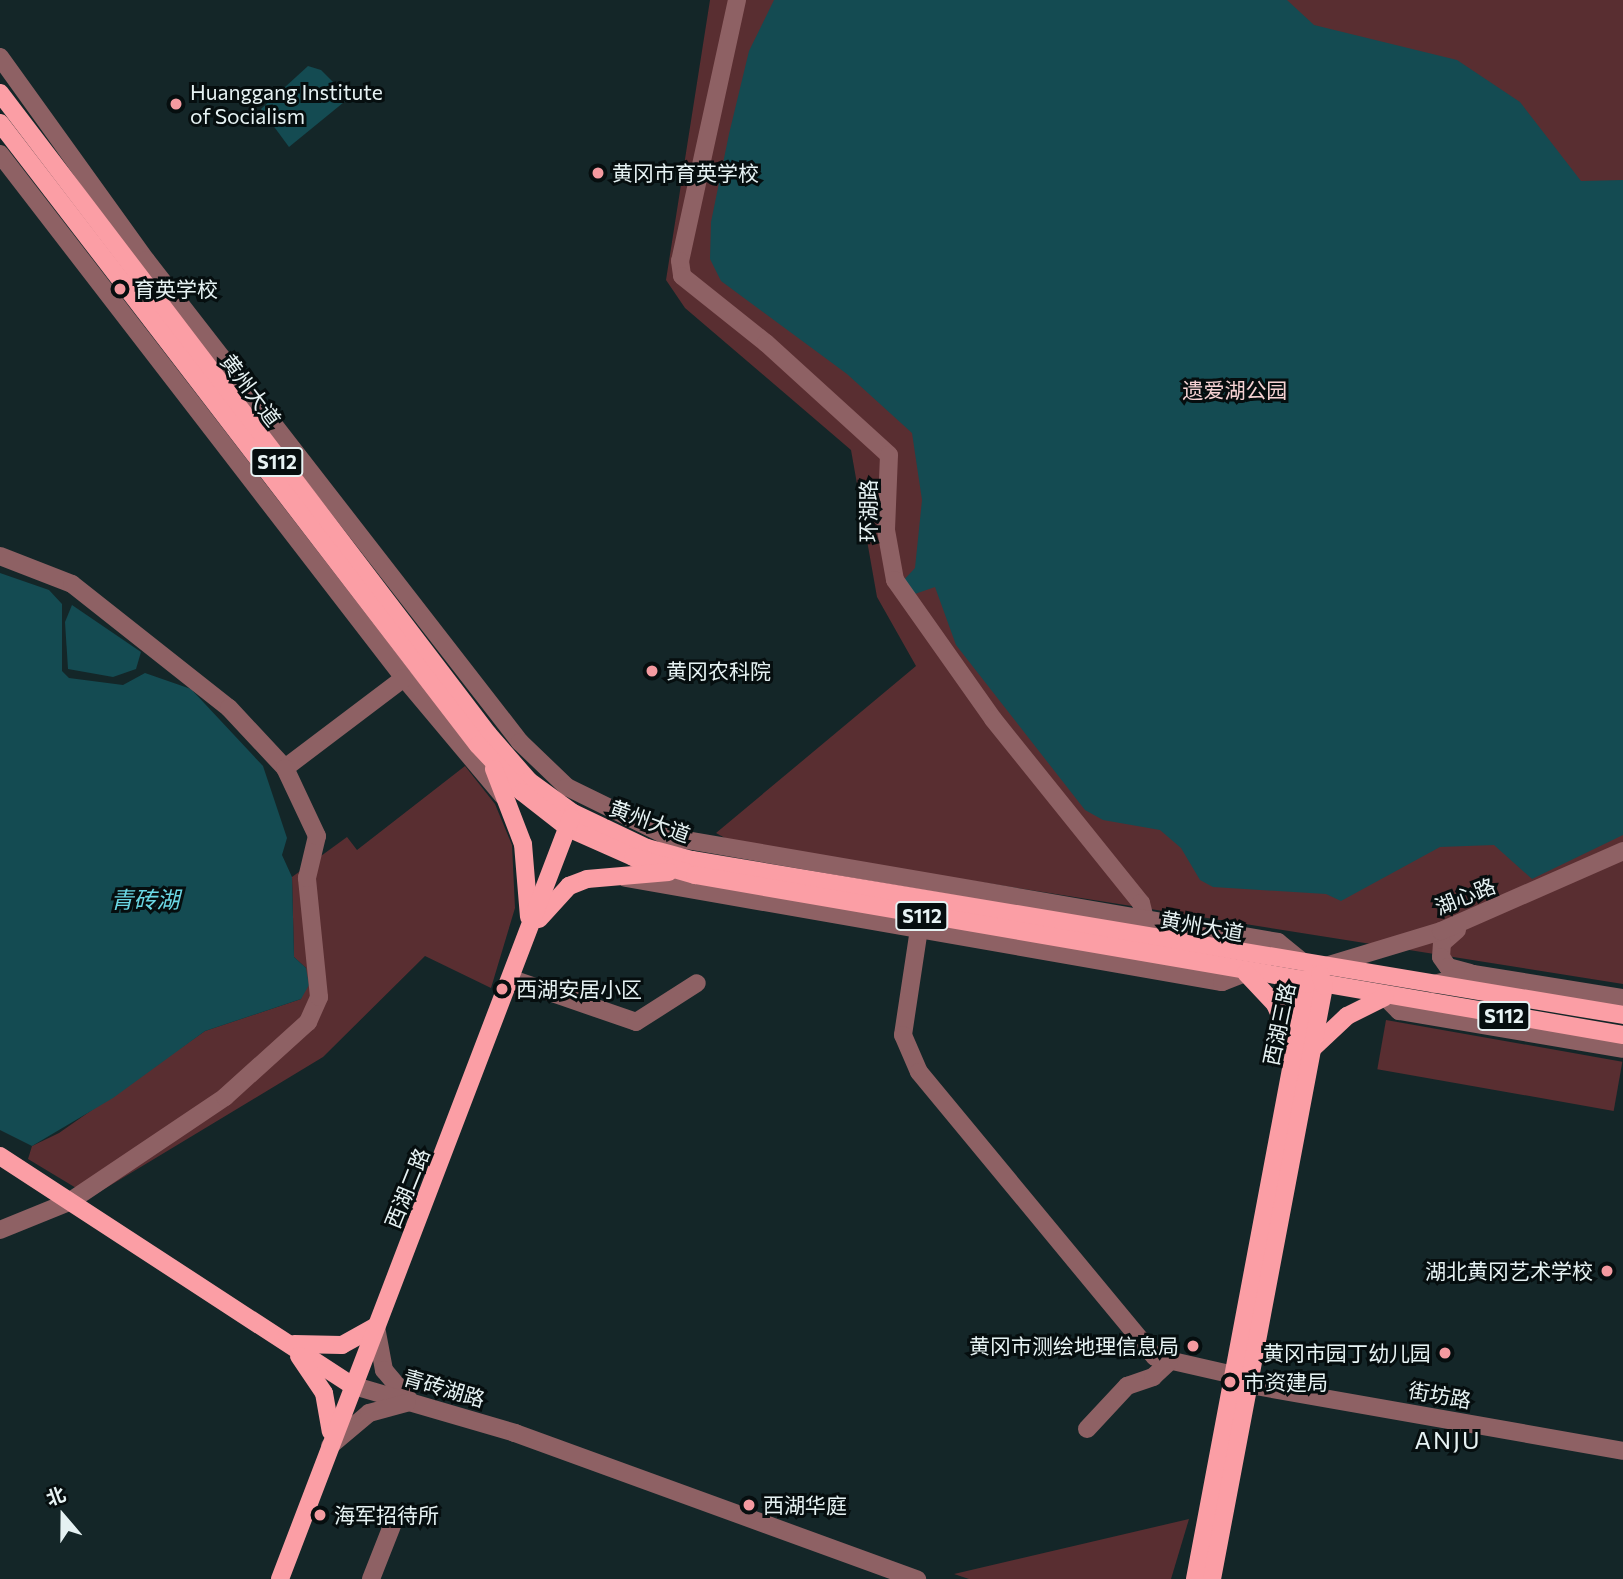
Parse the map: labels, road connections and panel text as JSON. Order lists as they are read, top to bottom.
{
  "streets": {
    "main road": [
      "黄州大道",
      "S112",
      "西湖三路",
      "西湖二路",
      "青砖湖路"
    ],
    "street": ["环湖路", "湖心路", "街坊路"]
  },
  "crossings": [
    ["黄州大道", "环湖路"],
    ["黄州大道", "湖心路"],
    ["黄州大道", "西湖三路"],
    ["黄州大道", "西湖二路"],
    ["湖心路", "西湖三路"],
    ["西湖三路", "街坊路"],
    ["西湖二路", "青砖湖路"]
  ],
  "districts": ["ANJU"],
  "water": ["青砖湖"],
  "parks": ["遗爱湖公园"],
  "places": [
    "Huanggang Institute of Socialism",
    "黄冈市育英学校",
    "育英学校",
    "黄冈农科院",
    "西湖安居小区",
    "湖北黄冈艺术学校",
    "黄冈市测绘地理信息局",
    "黄冈市园丁幼儿园",
    "市资建局",
    "西湖华庭",
    "海军招待所"
  ],
  "north": "top"
}
